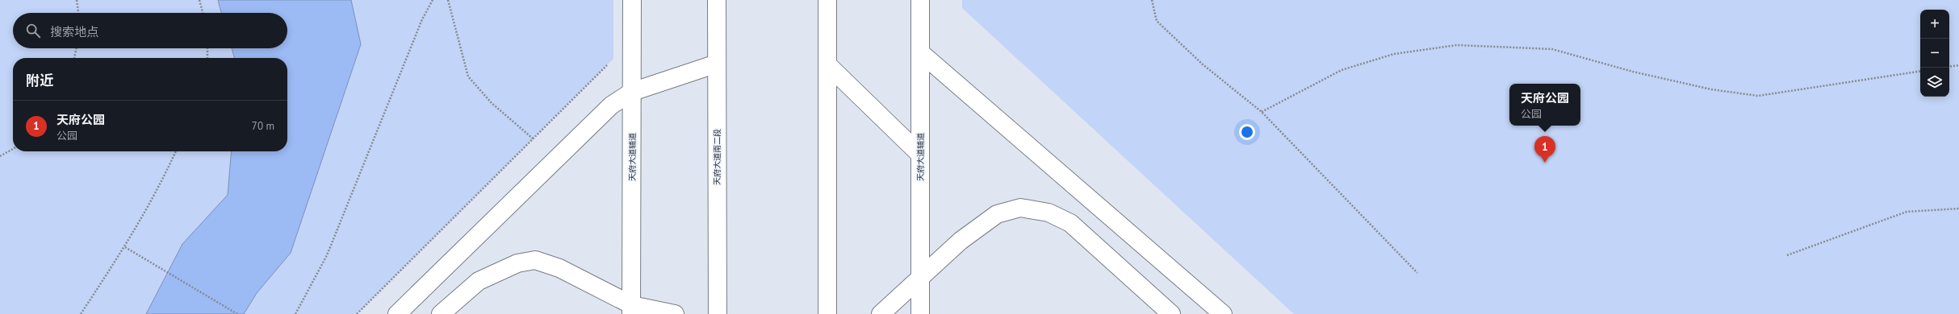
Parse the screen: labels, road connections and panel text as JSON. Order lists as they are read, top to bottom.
{
  "streets": {
    "main road": ["天府大道辅道", "天府大道南二段"]
  },
  "page": {
    "map_buttons": ["+", "−"],
    "search": "搜索地点",
    "heading": "附近",
    "popup": ["天府公园", "公园"],
    "list": [
      {
        "mark": "1",
        "name": "天府公园",
        "note": "公园",
        "value": "70 m"
      }
    ],
    "pins": "1"
  }
}
